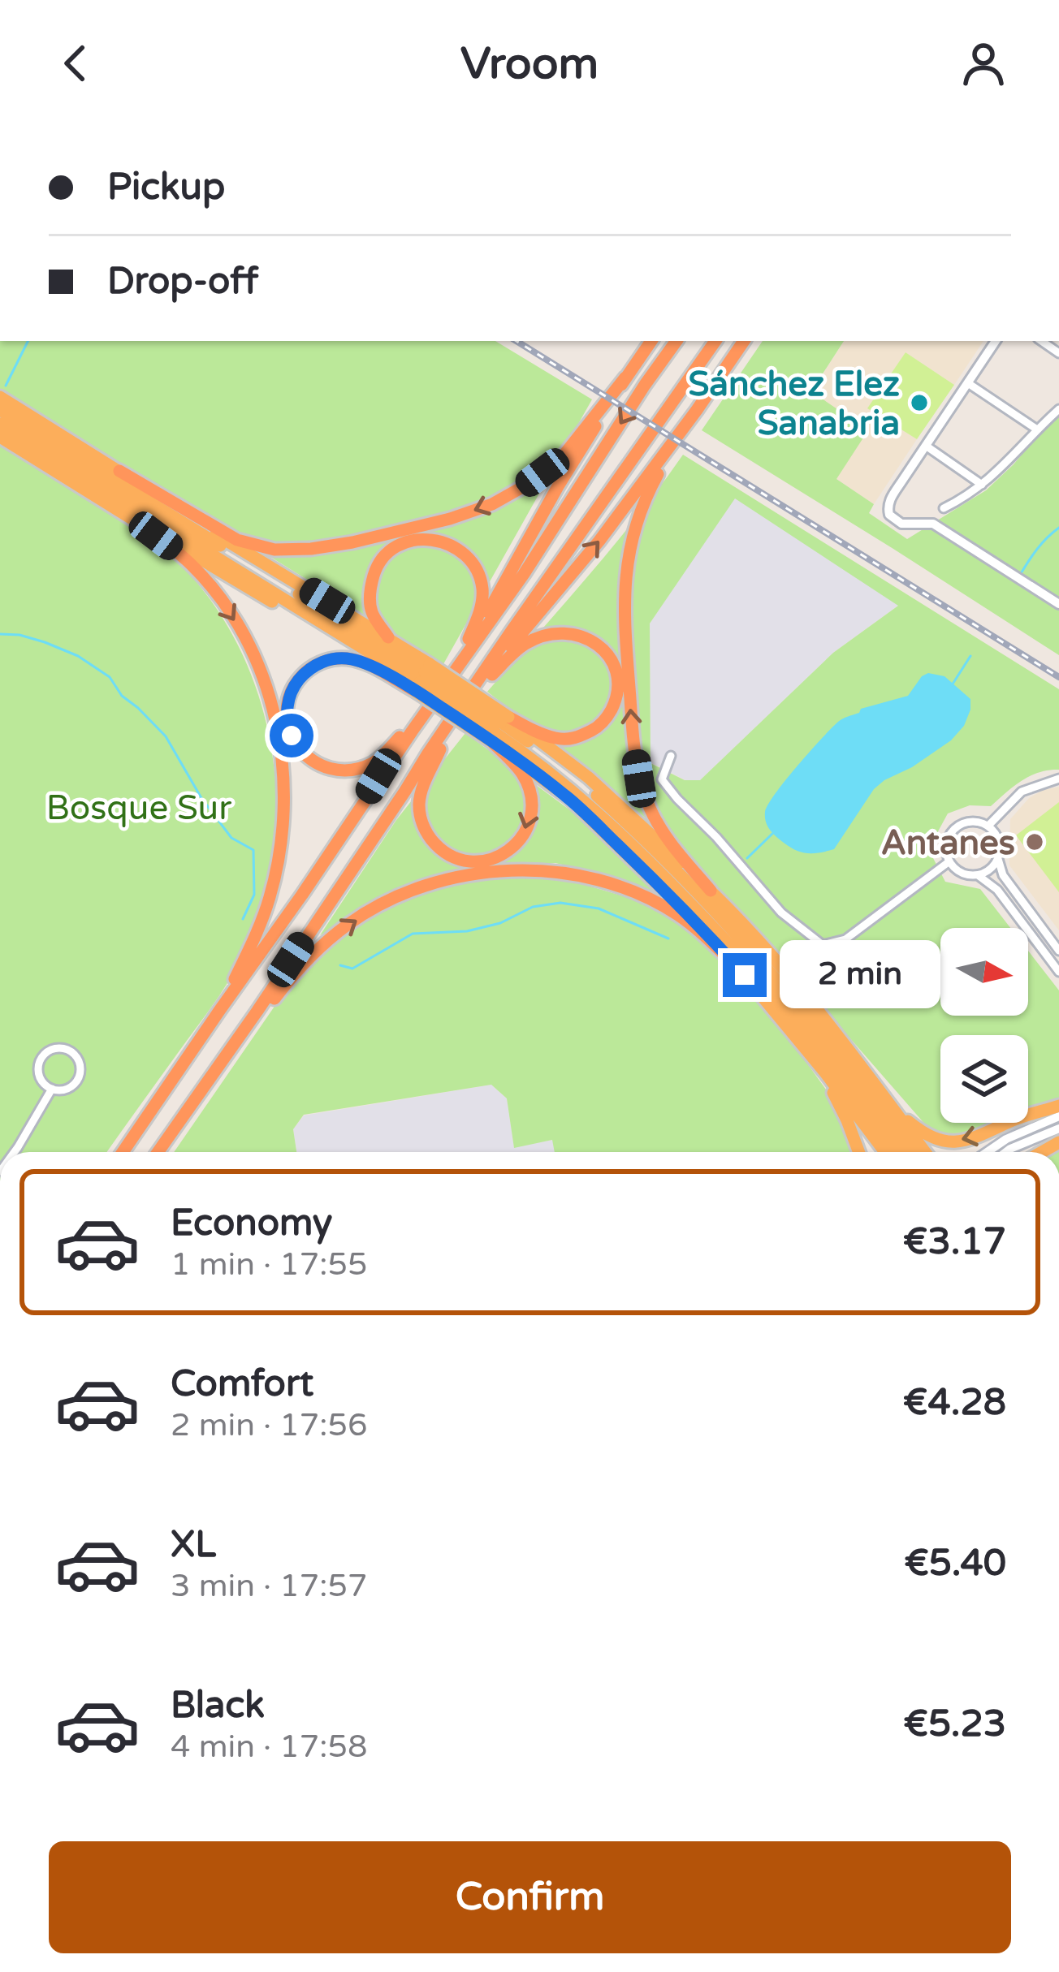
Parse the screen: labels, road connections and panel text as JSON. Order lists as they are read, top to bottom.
{
  "parks": ["Bosque Sur"],
  "places": ["Sánchez Elez Sanabria", "Antanes"],
  "north": "right",
  "page": {
    "header": "Vroom",
    "banner": ["Pickup", "Drop-off"],
    "bubble": "2 min",
    "list": [
      {
        "name": "Economy",
        "note": "1 min · 17:55",
        "value": "€3.17"
      },
      {
        "name": "Comfort",
        "note": "2 min · 17:56",
        "value": "€4.28"
      },
      {
        "name": "XL",
        "note": "3 min · 17:57",
        "value": "€5.40"
      },
      {
        "name": "Black",
        "note": "4 min · 17:58",
        "value": "€5.23"
      }
    ],
    "buttons": "Confirm"
  }
}
